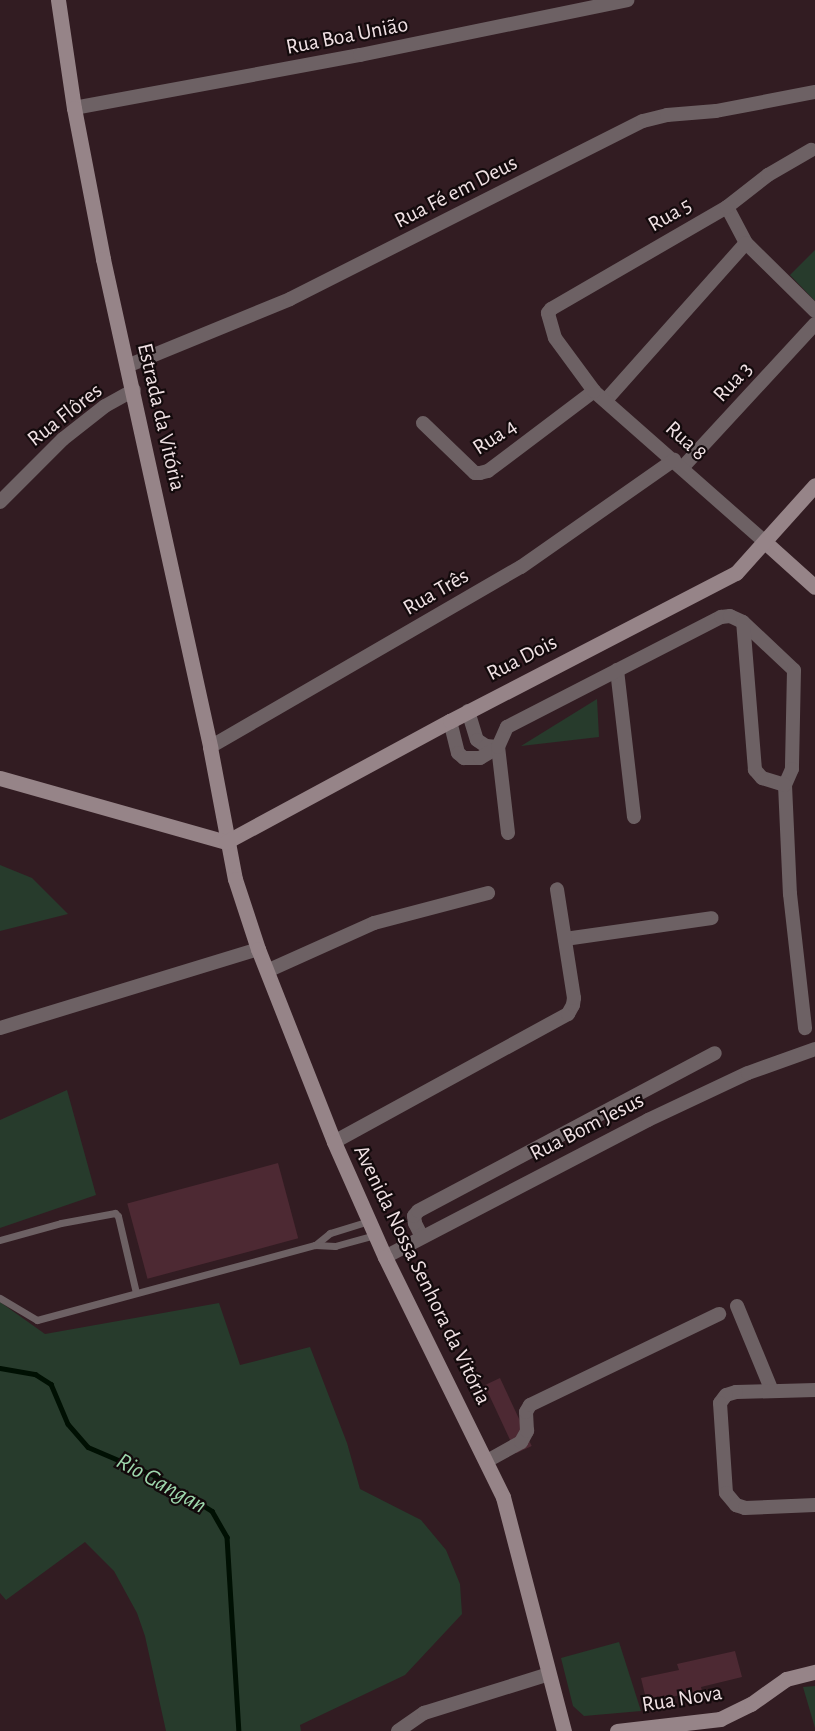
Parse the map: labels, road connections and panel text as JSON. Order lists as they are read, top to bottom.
{
  "streets": {
    "main road": [
      "Estrada da Vitória",
      "Rua 8",
      "Rua Dois",
      "Avenida Nossa Senhora da Vitória",
      "Rua Nova"
    ],
    "street": [
      "Rua Boa União",
      "Rua Fé em Deus",
      "Rua 5",
      "Rua 3",
      "Rua Flôres",
      "Rua 4",
      "Rua Três",
      "Rua Bom Jesus"
    ]
  },
  "crossings": [
    ["Rua Boa União", "Estrada da Vitória"],
    ["Rua Fé em Deus", "Estrada da Vitória"],
    ["Rua 5", "Rua 8"],
    ["Rua 3", "Rua 8"],
    ["Rua 3", "Rua Três"],
    ["Rua Flôres", "Estrada da Vitória"],
    ["Estrada da Vitória", "Rua Três"],
    ["Estrada da Vitória", "Rua Dois"],
    ["Estrada da Vitória", "Avenida Nossa Senhora da Vitória"],
    ["Rua 4", "Rua 8"],
    ["Rua 8", "Rua Três"],
    ["Rua 8", "Rua Dois"],
    ["Rua Dois", "Avenida Nossa Senhora da Vitória"],
    ["Rua Bom Jesus", "Avenida Nossa Senhora da Vitória"]
  ],
  "water": ["Rio Gangan"]
}
